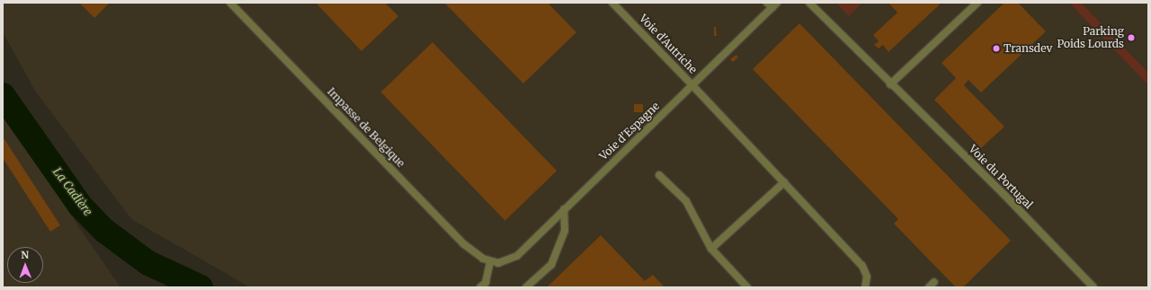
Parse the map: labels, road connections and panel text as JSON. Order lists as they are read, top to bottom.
{
  "streets": {
    "street": [
      "Voie d'Autriche",
      "Impasse de Belgique",
      "Voie d'Espagne",
      "Voie du Portugal"
    ]
  },
  "crossings": [
    ["Voie d'Autriche", "Voie d'Espagne"],
    ["Impasse de Belgique", "Voie d'Espagne"]
  ],
  "water": ["La Cadière"],
  "places": ["Parking Poids Lourds", "Transdev"],
  "north": "top"
}
